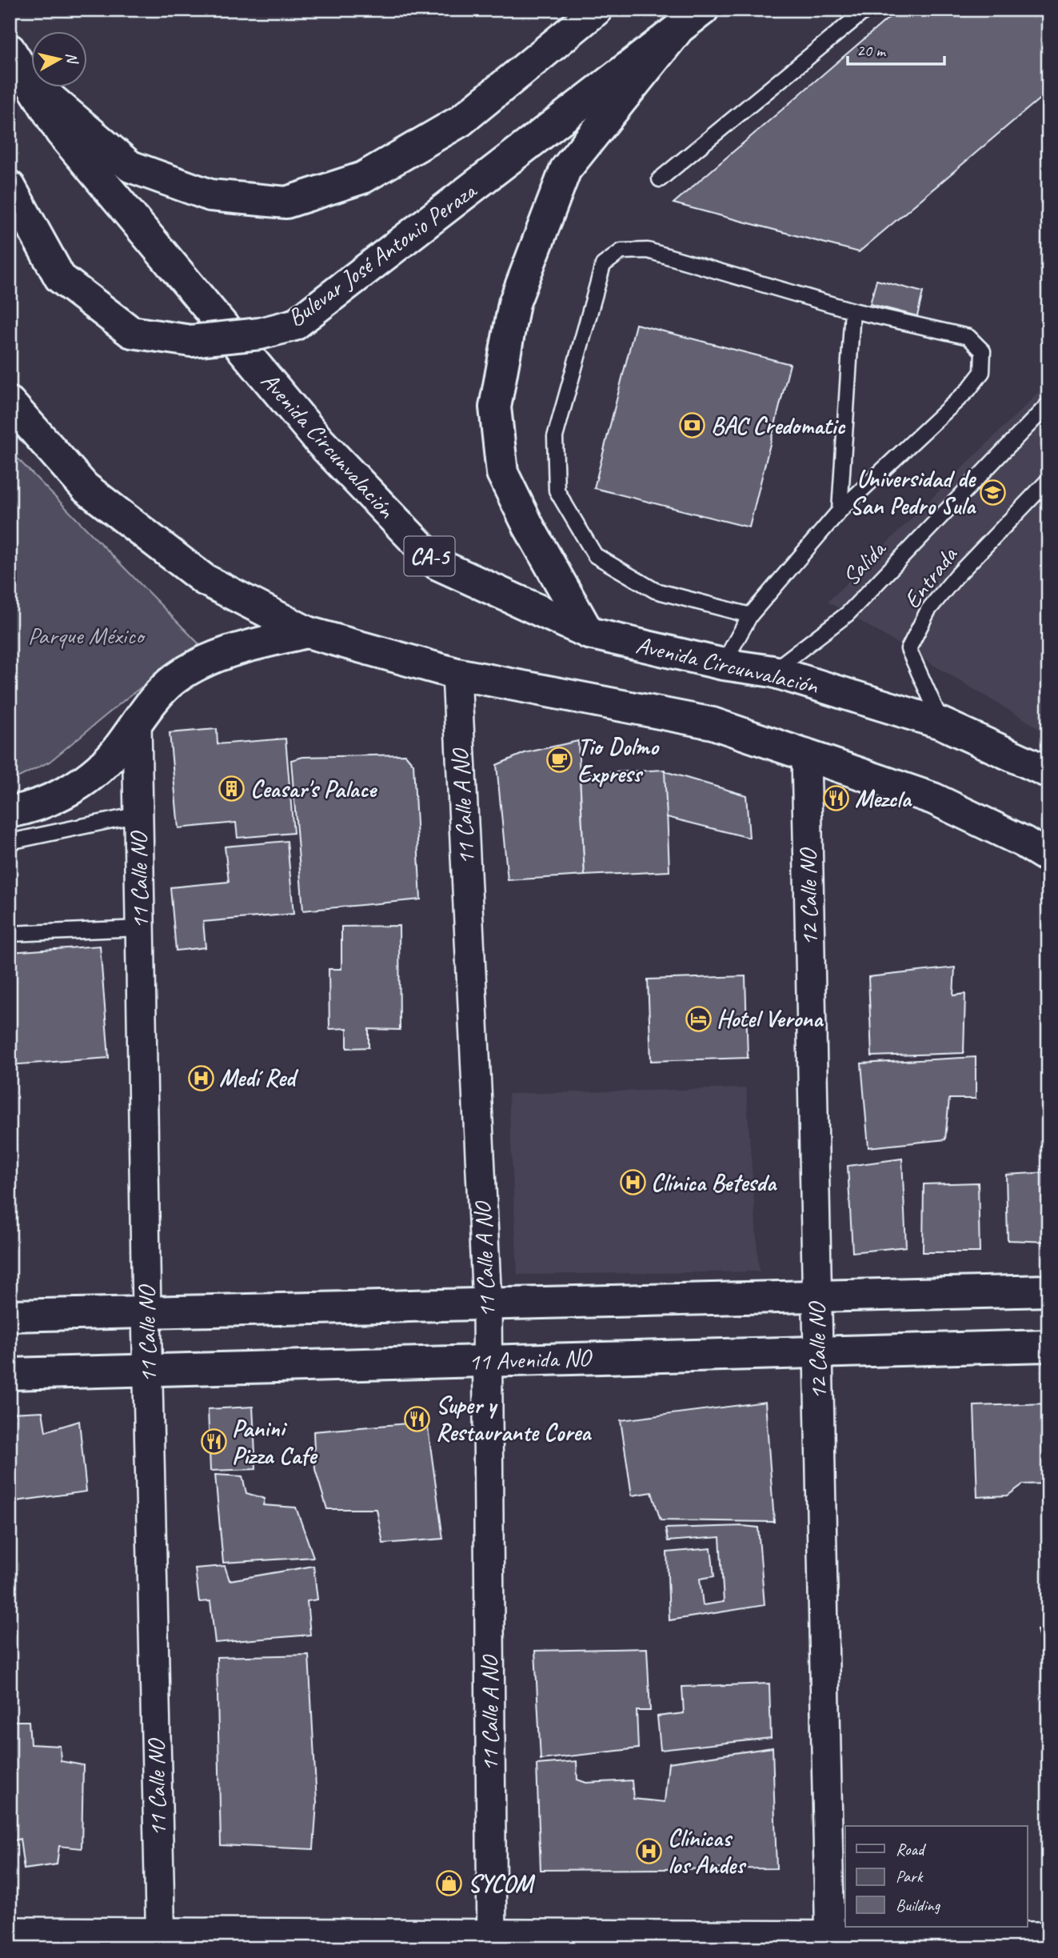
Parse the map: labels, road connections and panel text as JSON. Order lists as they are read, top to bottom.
{
  "streets": {
    "main road": [
      "Bulevar José Antonio Peraza",
      "Avenida Circunvalación",
      "CA-5",
      "11 Avenida NO"
    ],
    "street": ["11 Calle A NO", "11 Calle NO", "12 Calle NO"],
    "lane": ["Salida", "Entrada"]
  },
  "crossings": [
    ["Avenida Circunvalación", "Salida"],
    ["Avenida Circunvalación", "Entrada"],
    ["11 Calle A NO", "11 Avenida NO"],
    ["11 Calle NO", "11 Avenida NO"],
    ["12 Calle NO", "11 Avenida NO"]
  ],
  "parks": ["Parque México"],
  "places": {
    "bank": ["BAC Credomatic"],
    "school or university": ["Universidad de San Pedro Sula"],
    "cafe": ["Tio Dolmo Express"],
    "building": ["Ceasar's Palace"],
    "restaurant": ["Mezcla", "Super y Restaurante Corea", "Panini Pizza Cafe"],
    "hotel": ["Hotel Verona"],
    "hospital": ["Medí Red", "Clínica Betesda", "Clínicas los Andes"],
    "shop": ["SYCOM"]
  },
  "legend": ["Road", "Park", "Building"],
  "scale_bar": "20 m",
  "north": "right"
}
